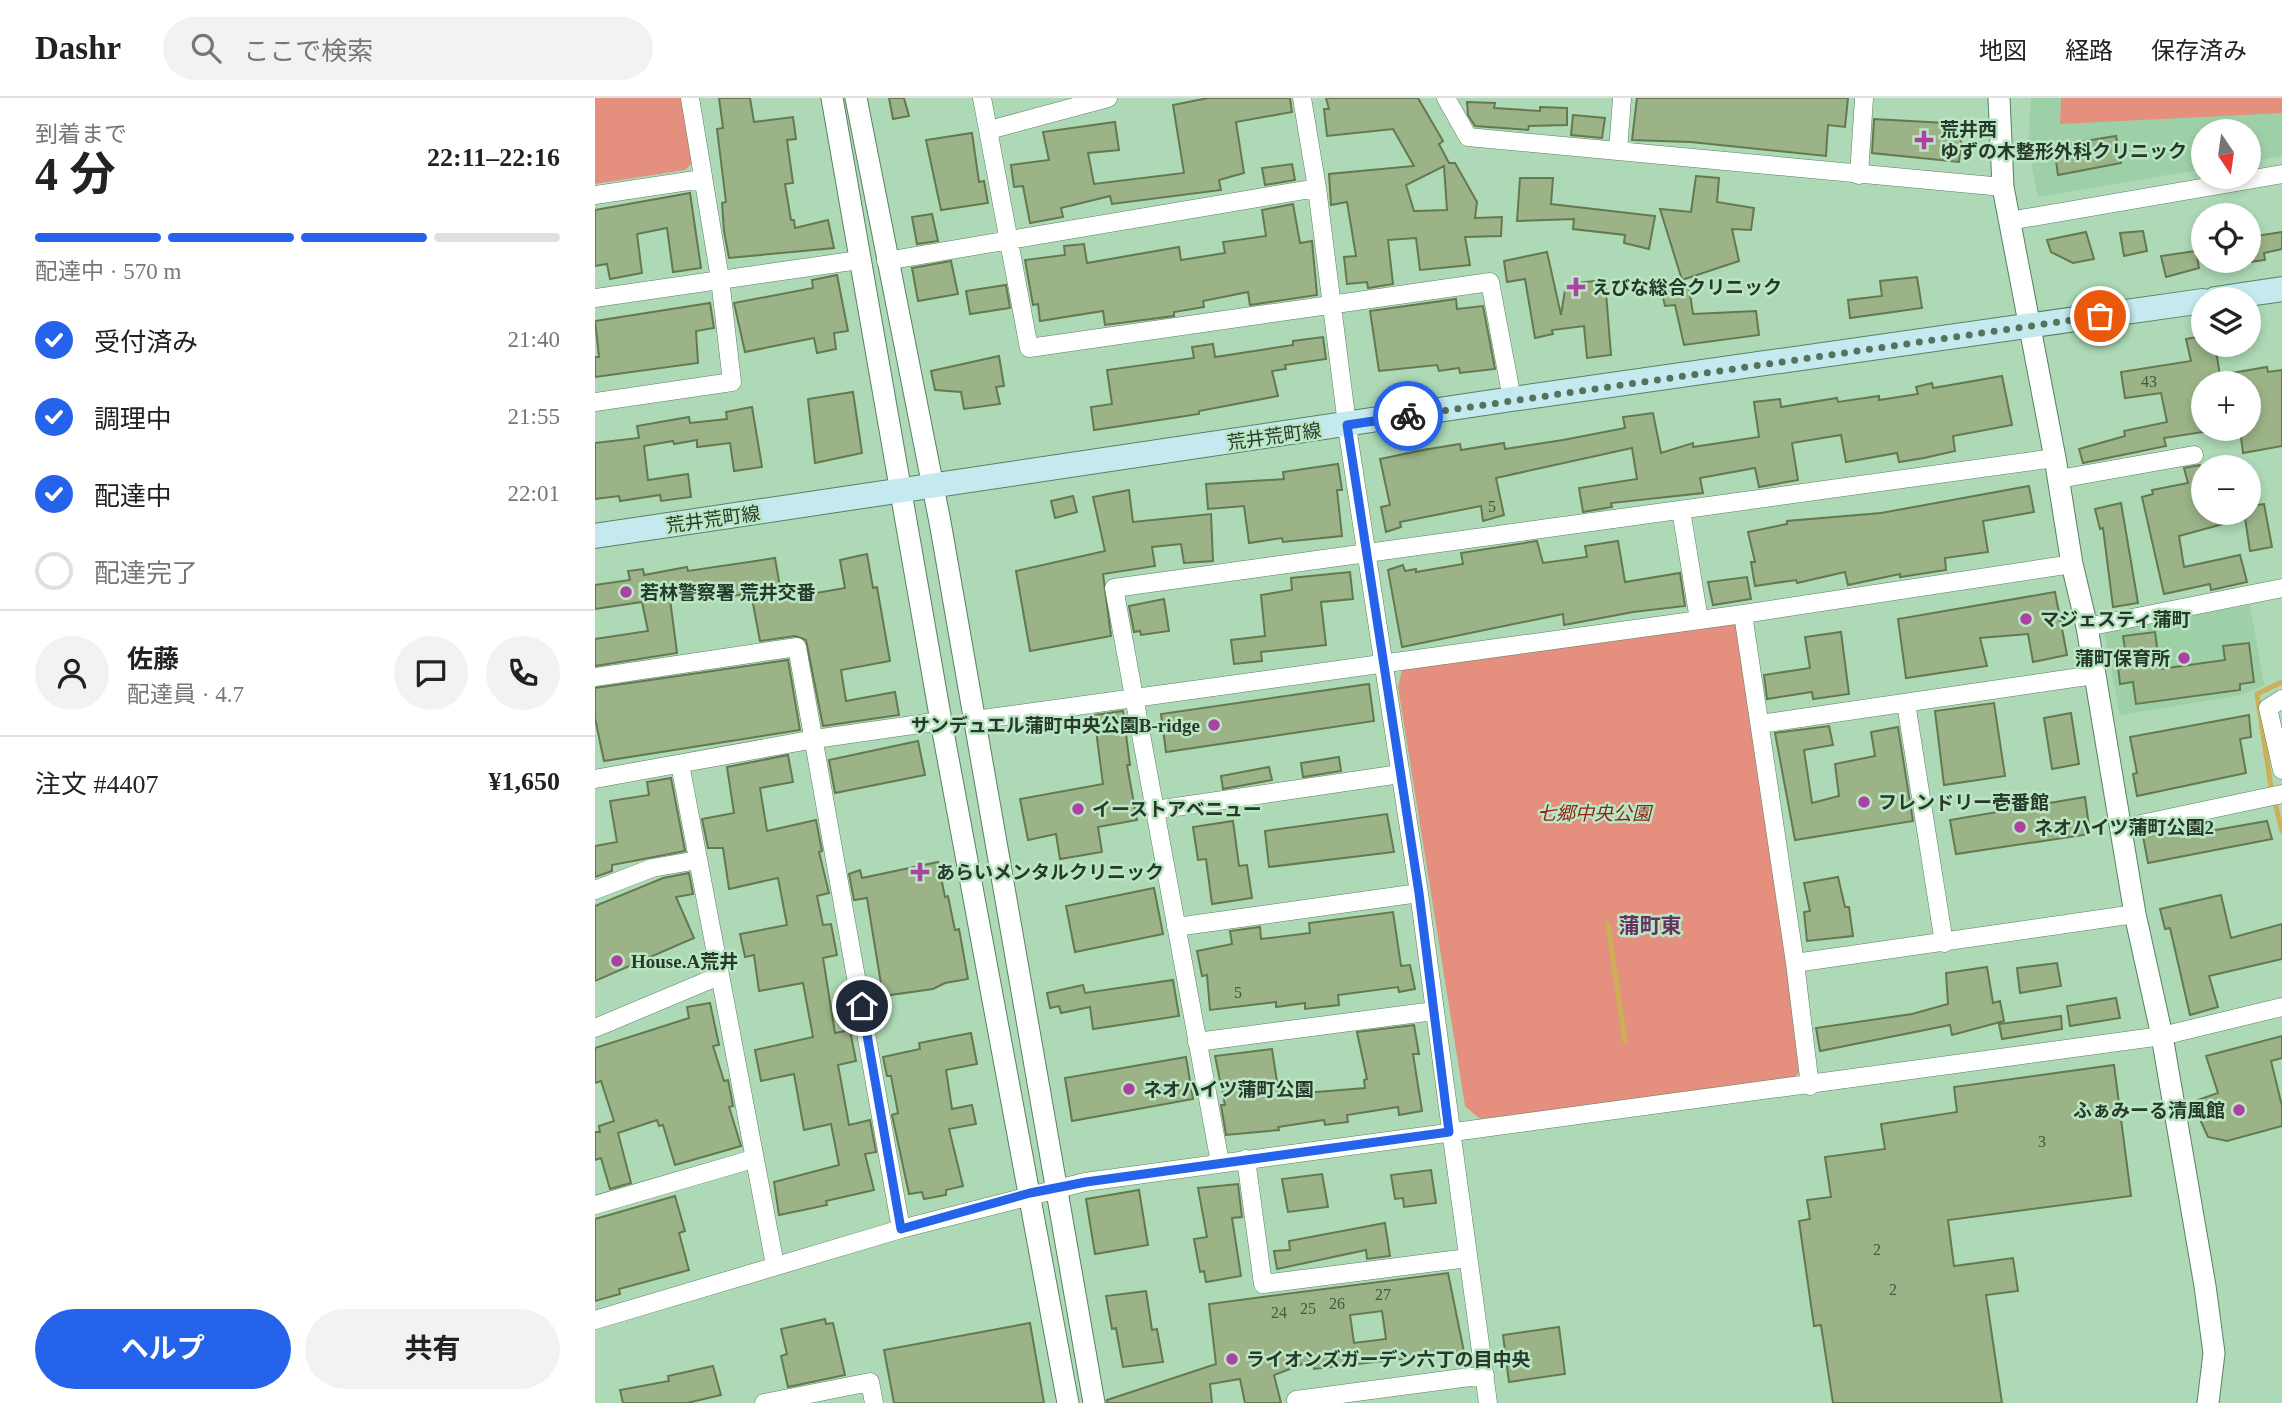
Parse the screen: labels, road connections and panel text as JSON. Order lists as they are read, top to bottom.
{
  "streets": {
    "main road": ["荒井荒町線"]
  },
  "districts": ["蒲町東"],
  "parks": ["七郷中央公園"],
  "places": {
    "health": ["荒井西 ゆずの木整形外科クリニック", "えびな総合クリニック", "あらいメンタルクリニック"],
    "other": [
      "若林警察署 荒井交番",
      "マジェスティ蒲町",
      "蒲町保育所",
      "サンデュエル蒲町中央公園B-ridge",
      "フレンドリー壱番館",
      "イーストアベニュー",
      "ネオハイツ蒲町公園2",
      "House.A荒井",
      "ネオハイツ蒲町公園",
      "ふぁみーる清風館",
      "ライオンズガーデン六丁の目中央"
    ]
  },
  "house_numbers": [
    "43",
    "5",
    "5",
    "3",
    "2",
    "2",
    "27",
    "26",
    "25",
    "24"
  ],
  "north": "bottom",
  "page": {
    "header": "Dashr",
    "search": "ここで検索",
    "nav": ["地図", "経路", "保存済み"],
    "heading": ["4 分", "到着まで", "22:11–22:16"],
    "panel": [
      "佐藤",
      "配達員 · 4.7",
      "注文 #4407",
      "¥1,650"
    ],
    "map_buttons": ["+", "−"],
    "bar": "配達中 · 570 m",
    "list": [
      ["受付済み", "21:40"],
      ["調理中", "21:55"],
      ["配達中", "22:01"],
      "配達完了"
    ],
    "buttons": ["ヘルプ", "共有"]
  }
}
